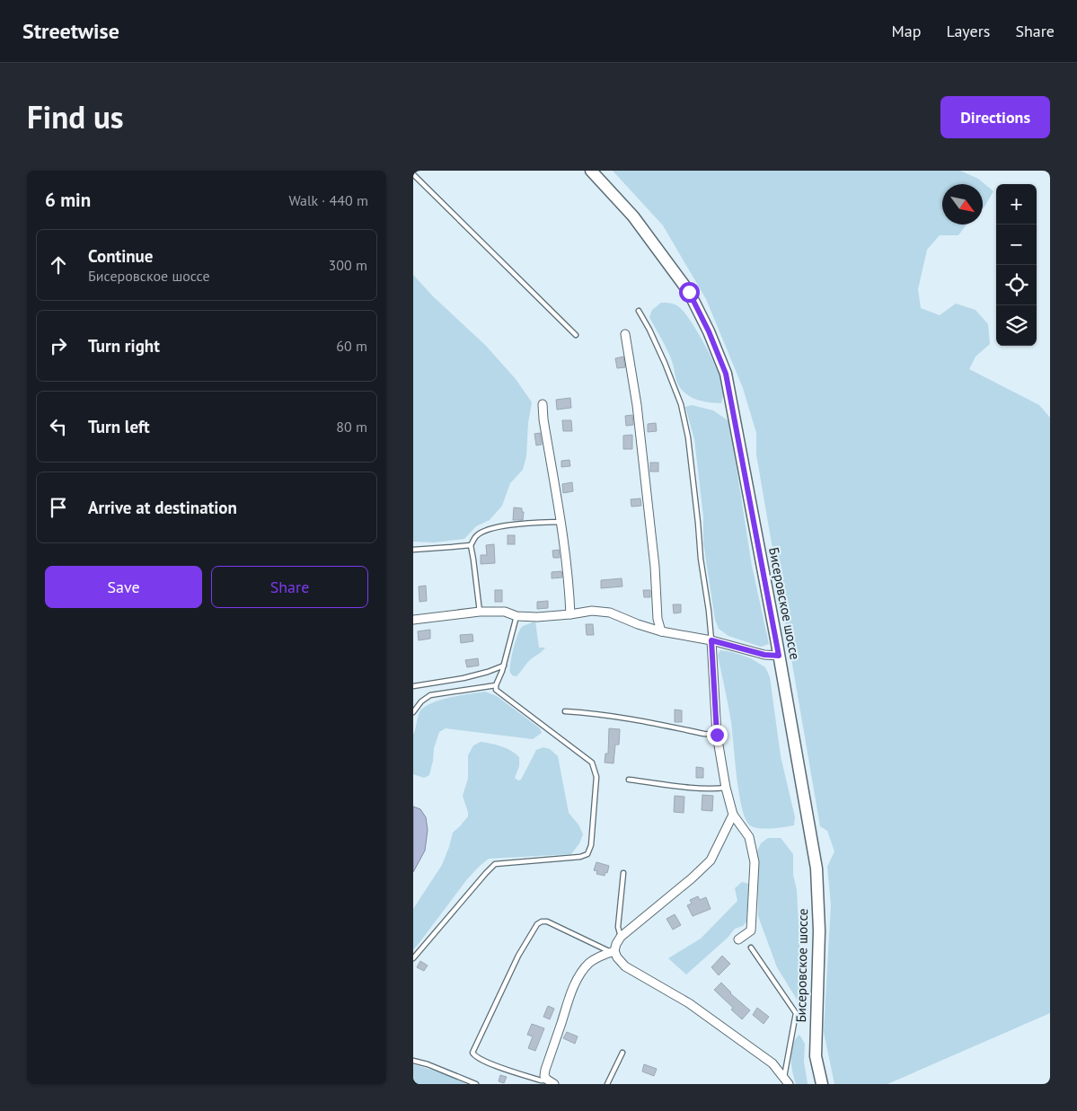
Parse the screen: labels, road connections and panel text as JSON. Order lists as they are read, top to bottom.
{
  "streets": {
    "main road": ["Бисеровское шоссе"]
  },
  "north": "bottom right",
  "page": {
    "header": "Streetwise",
    "nav": ["Map", "Layers", "Share"],
    "title": "Find us",
    "buttons": [
      "Directions",
      ["Save", "Share"]
    ],
    "heading": ["6 min", "Walk · 440 m"],
    "map_buttons": ["+", "−"],
    "list": [
      ["Continue", "Бисеровское шоссе", "300 m"],
      ["Turn right", "60 m"],
      ["Turn left", "80 m"],
      "Arrive at destination"
    ]
  }
}
